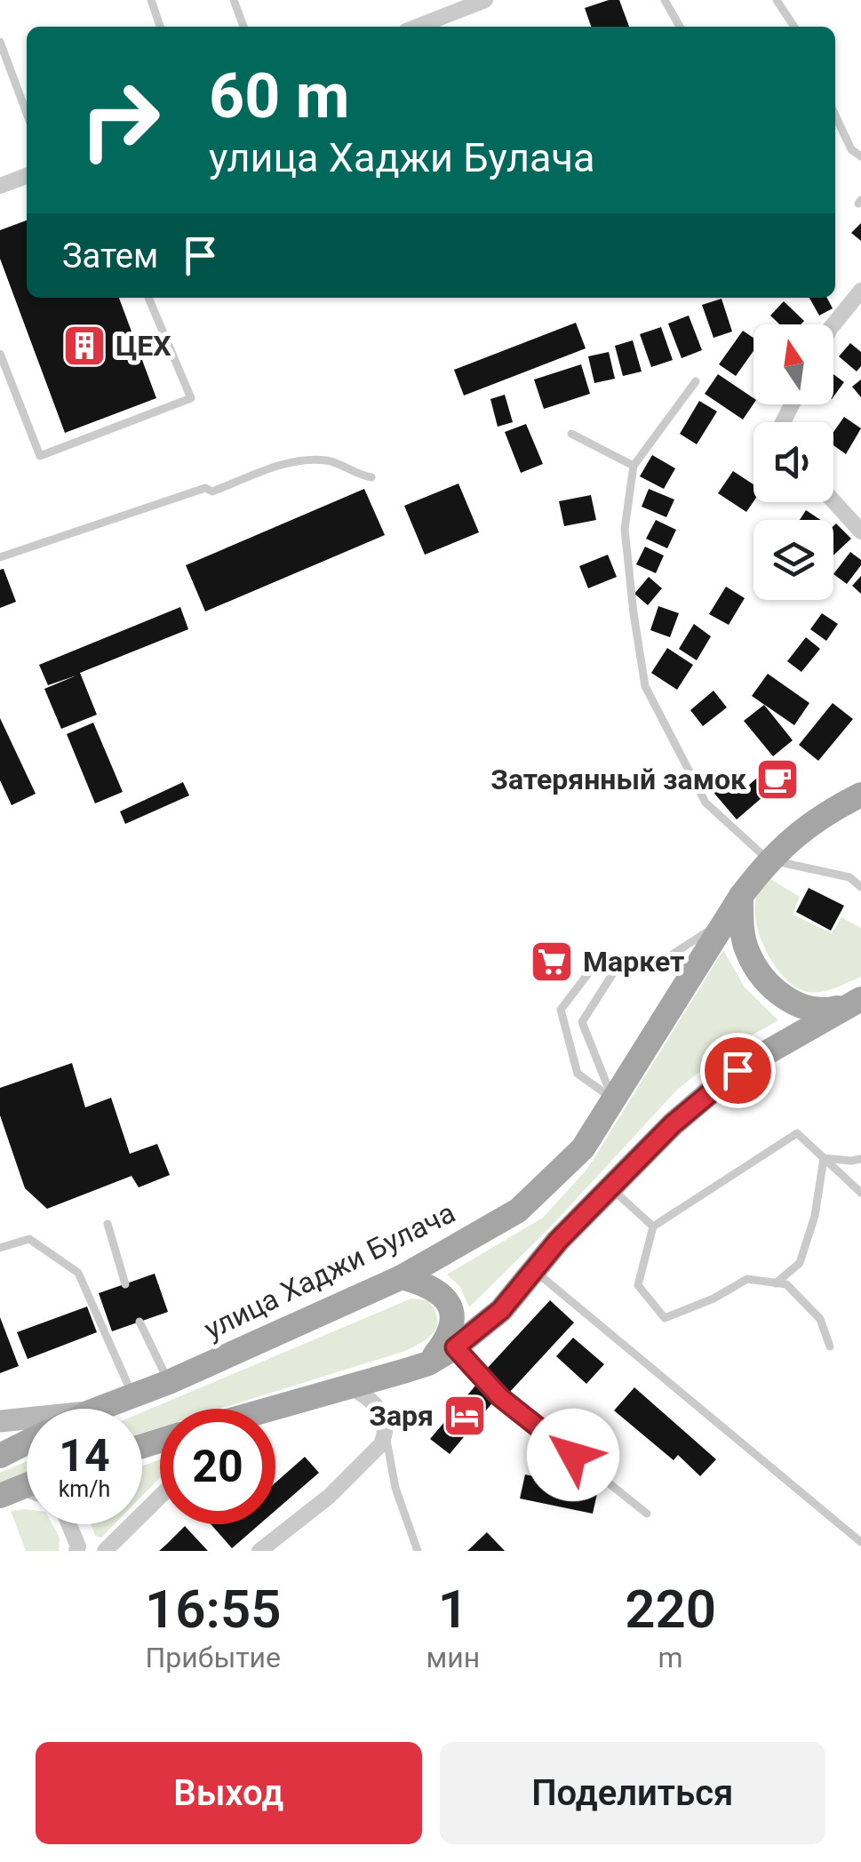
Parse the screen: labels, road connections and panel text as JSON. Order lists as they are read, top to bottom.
{
  "streets": {
    "main road": ["улица Хаджи Булача"]
  },
  "places": {
    "building": ["ЦЕХ"],
    "cafe": ["Затерянный замок"],
    "supermarket": ["Маркет"],
    "hotel": ["Заря"]
  },
  "north": "top",
  "page": {
    "turn": ["60 m", "улица Хаджи Булача"],
    "then": "Затем",
    "speed": "14 km/h",
    "limit": "20",
    "eta": [
      "16:55",
      "Прибытие",
      "1",
      "мин",
      "220",
      "m"
    ],
    "buttons": ["Выход", "Поделиться"]
  }
}
